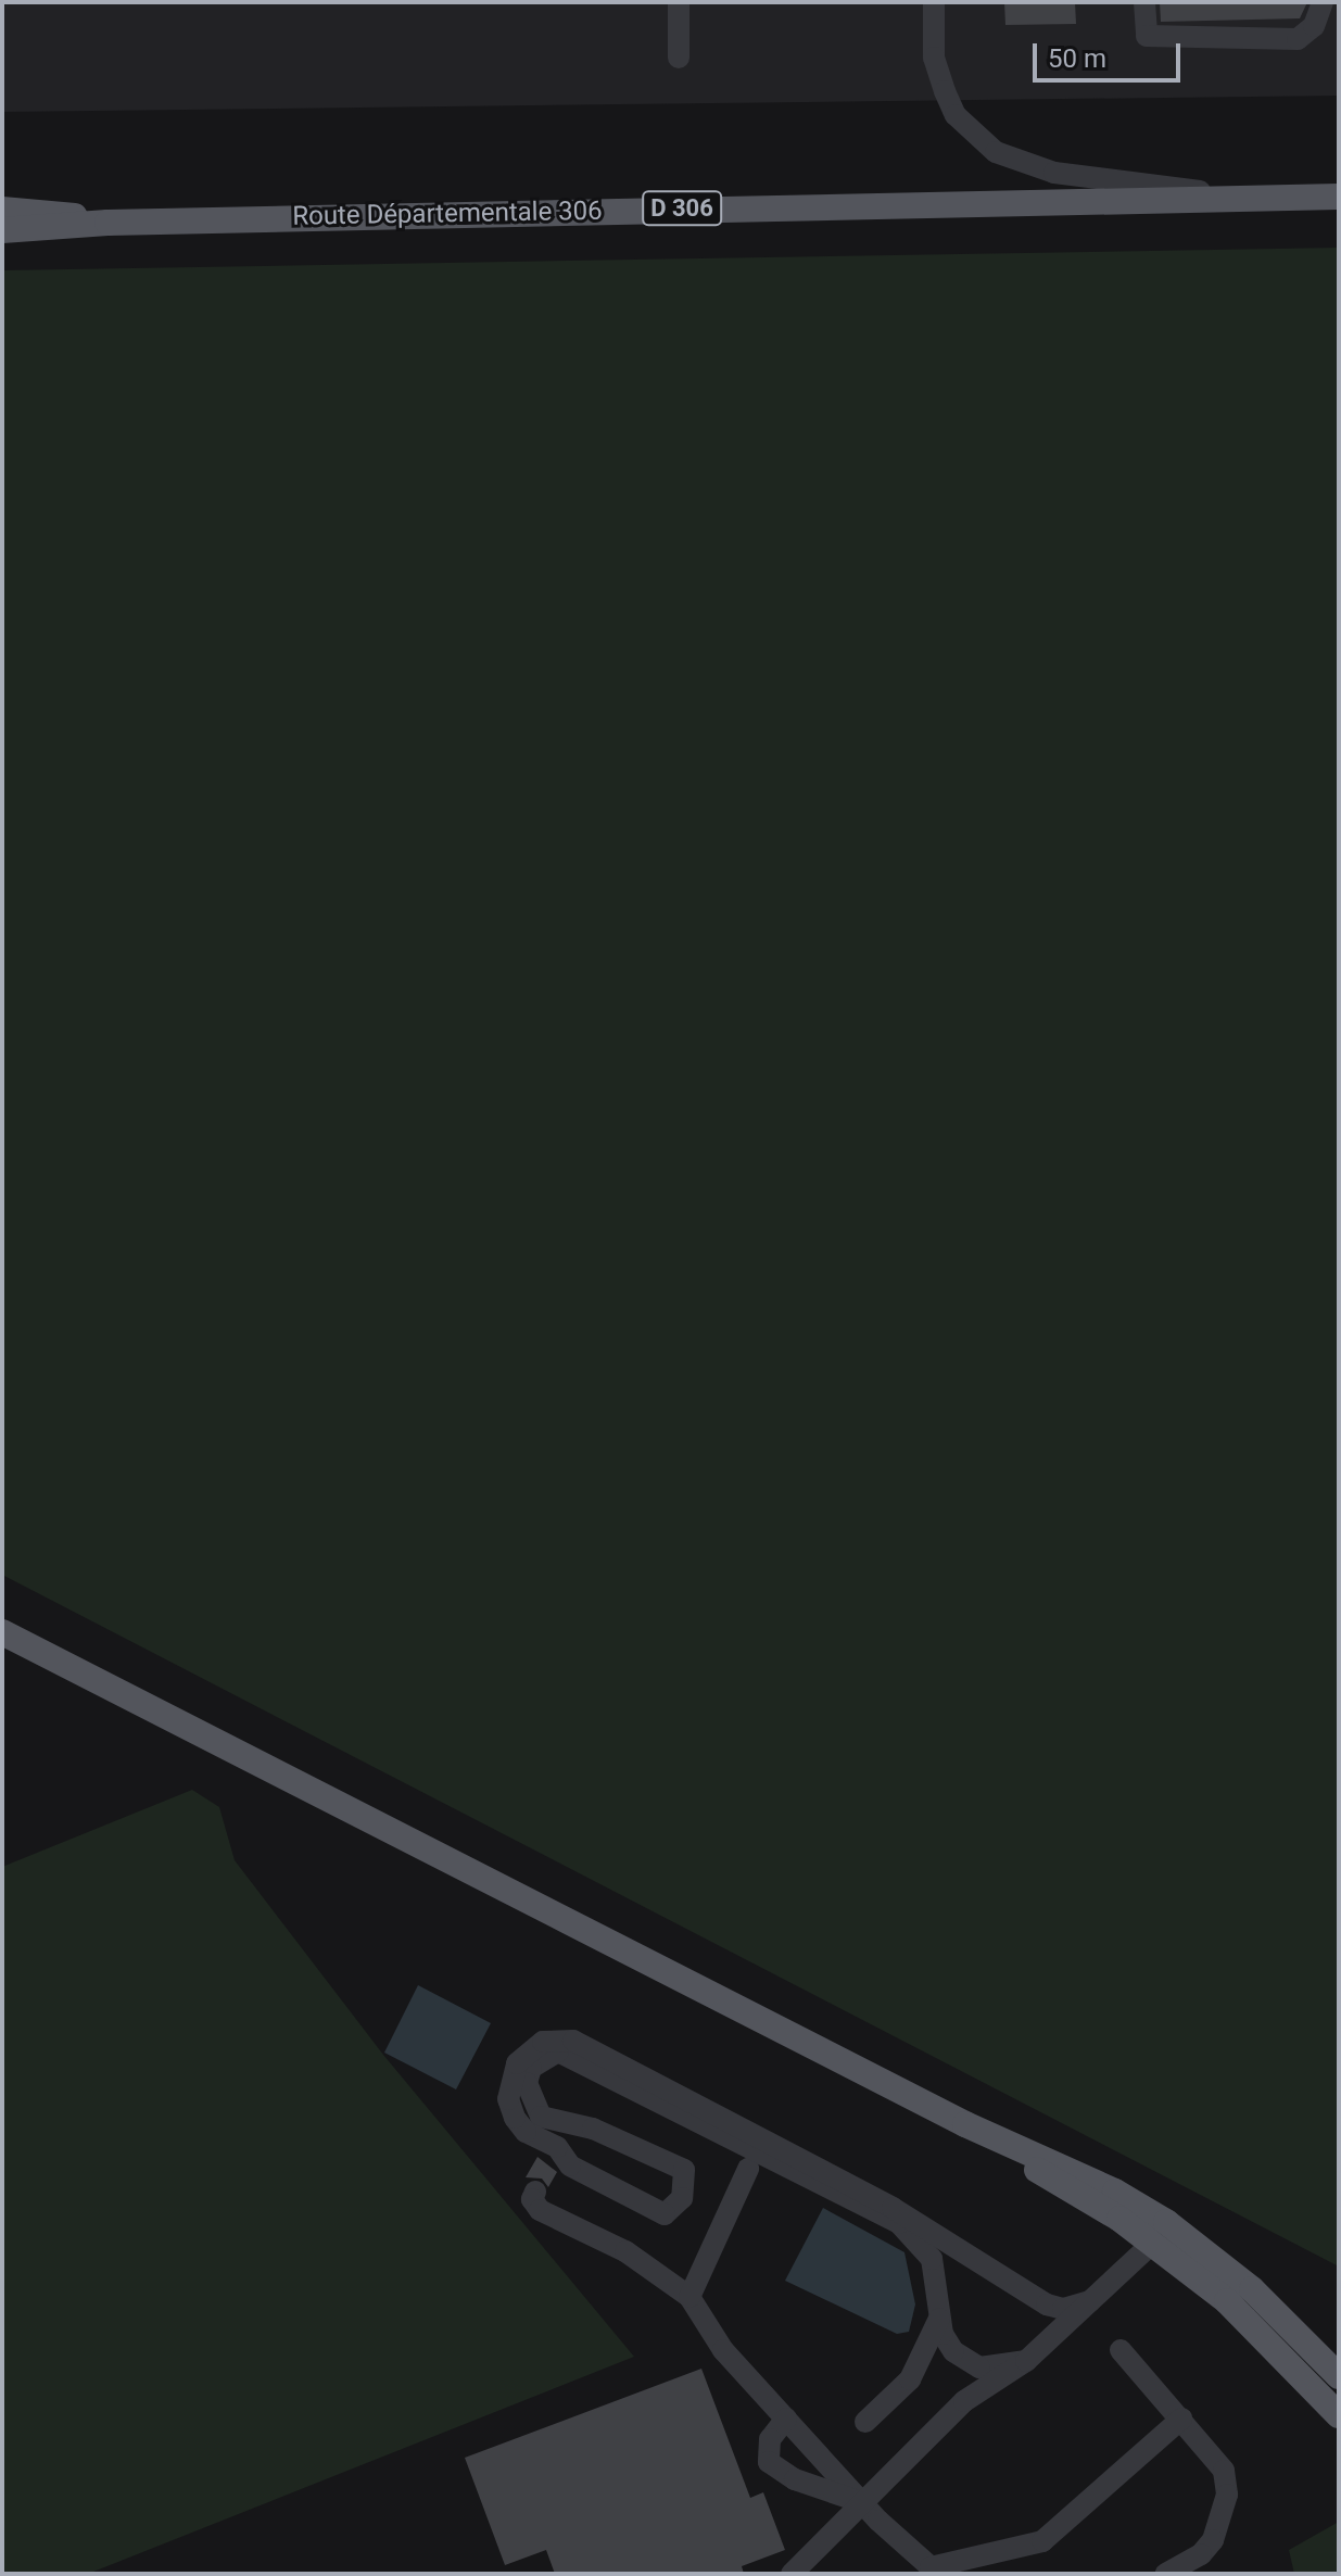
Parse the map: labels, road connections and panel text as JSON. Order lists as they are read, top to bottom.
{
  "streets": {
    "main road": ["D 306", "Route Départementale 306"]
  },
  "crossings": [
    ["D 306", "Route Départementale 306"]
  ],
  "scale_bar": "50 m"
}
